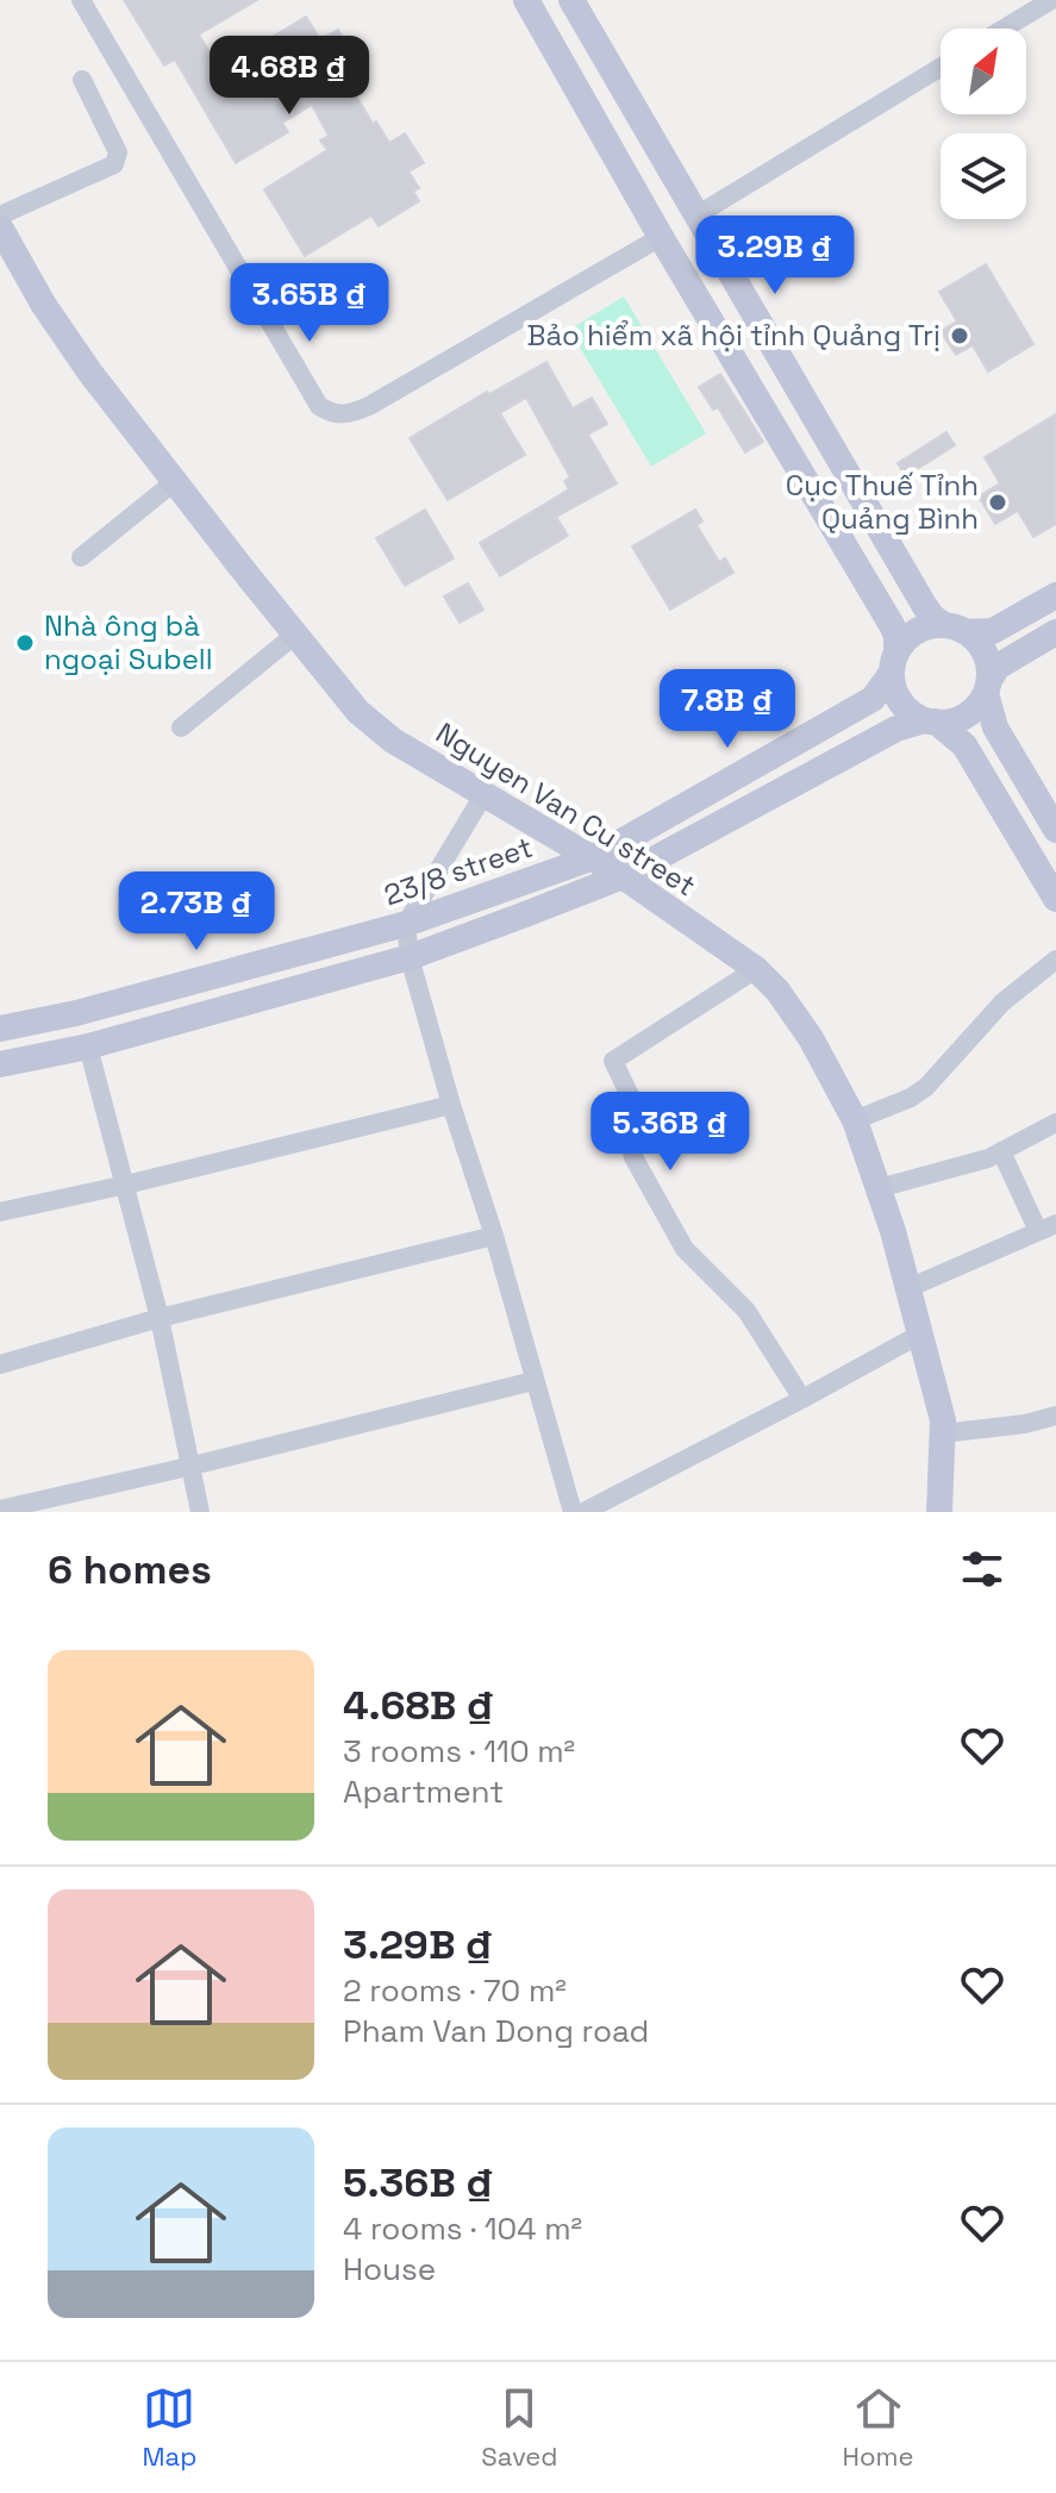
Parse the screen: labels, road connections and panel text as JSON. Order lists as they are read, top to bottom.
{
  "streets": {
    "street": ["Nguyen Van Cu street", "23/8 street"]
  },
  "crossings": [
    ["Nguyen Van Cu street", "23/8 street"]
  ],
  "places": ["Bảo hiểm xã hội tỉnh Quảng Trị", "Cục Thuế Tỉnh Quảng Bình", "Nhà ông bà ngoại Subell"],
  "north": "top right",
  "page": {
    "price": [
      "4.68B ₫",
      "3.29B ₫",
      "3.65B ₫",
      "7.8B ₫",
      "2.73B ₫",
      "5.36B ₫"
    ],
    "heading": "6 homes",
    "list": [
      {
        "name": "4.68B ₫",
        "note": "3 rooms · 110 m² · Apartment"
      },
      {
        "name": "3.29B ₫",
        "note": "2 rooms · 70 m² · Pham Van Dong road"
      },
      {
        "name": "5.36B ₫",
        "note": "4 rooms · 104 m² · House"
      }
    ],
    "tabs": ["Map", "Saved", "Home"]
  }
}
